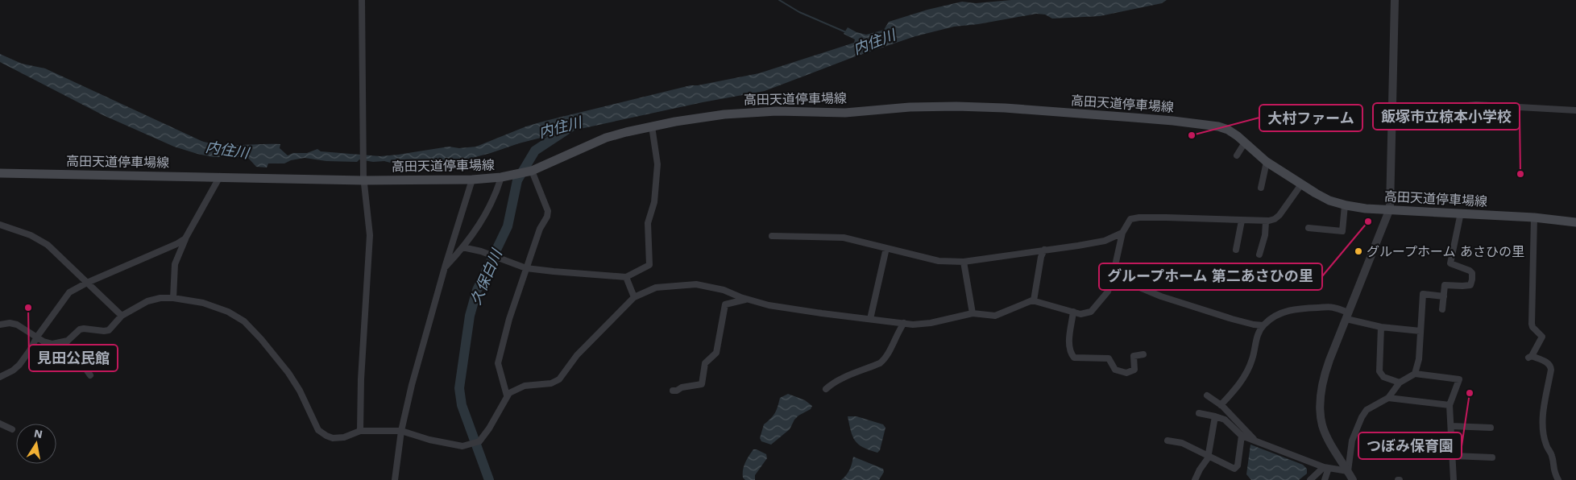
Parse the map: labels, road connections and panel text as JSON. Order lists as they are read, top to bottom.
{
  "streets": {
    "main road": ["高田天道停車場線"]
  },
  "water": ["内住川", "久保白川"],
  "places": [
    "大村ファーム",
    "飯塚市立椋本小学校",
    "グループホーム 第二あさひの里",
    "グループホーム あさひの里",
    "見田公民館",
    "つぼみ保育園"
  ],
  "north": "top"
}
